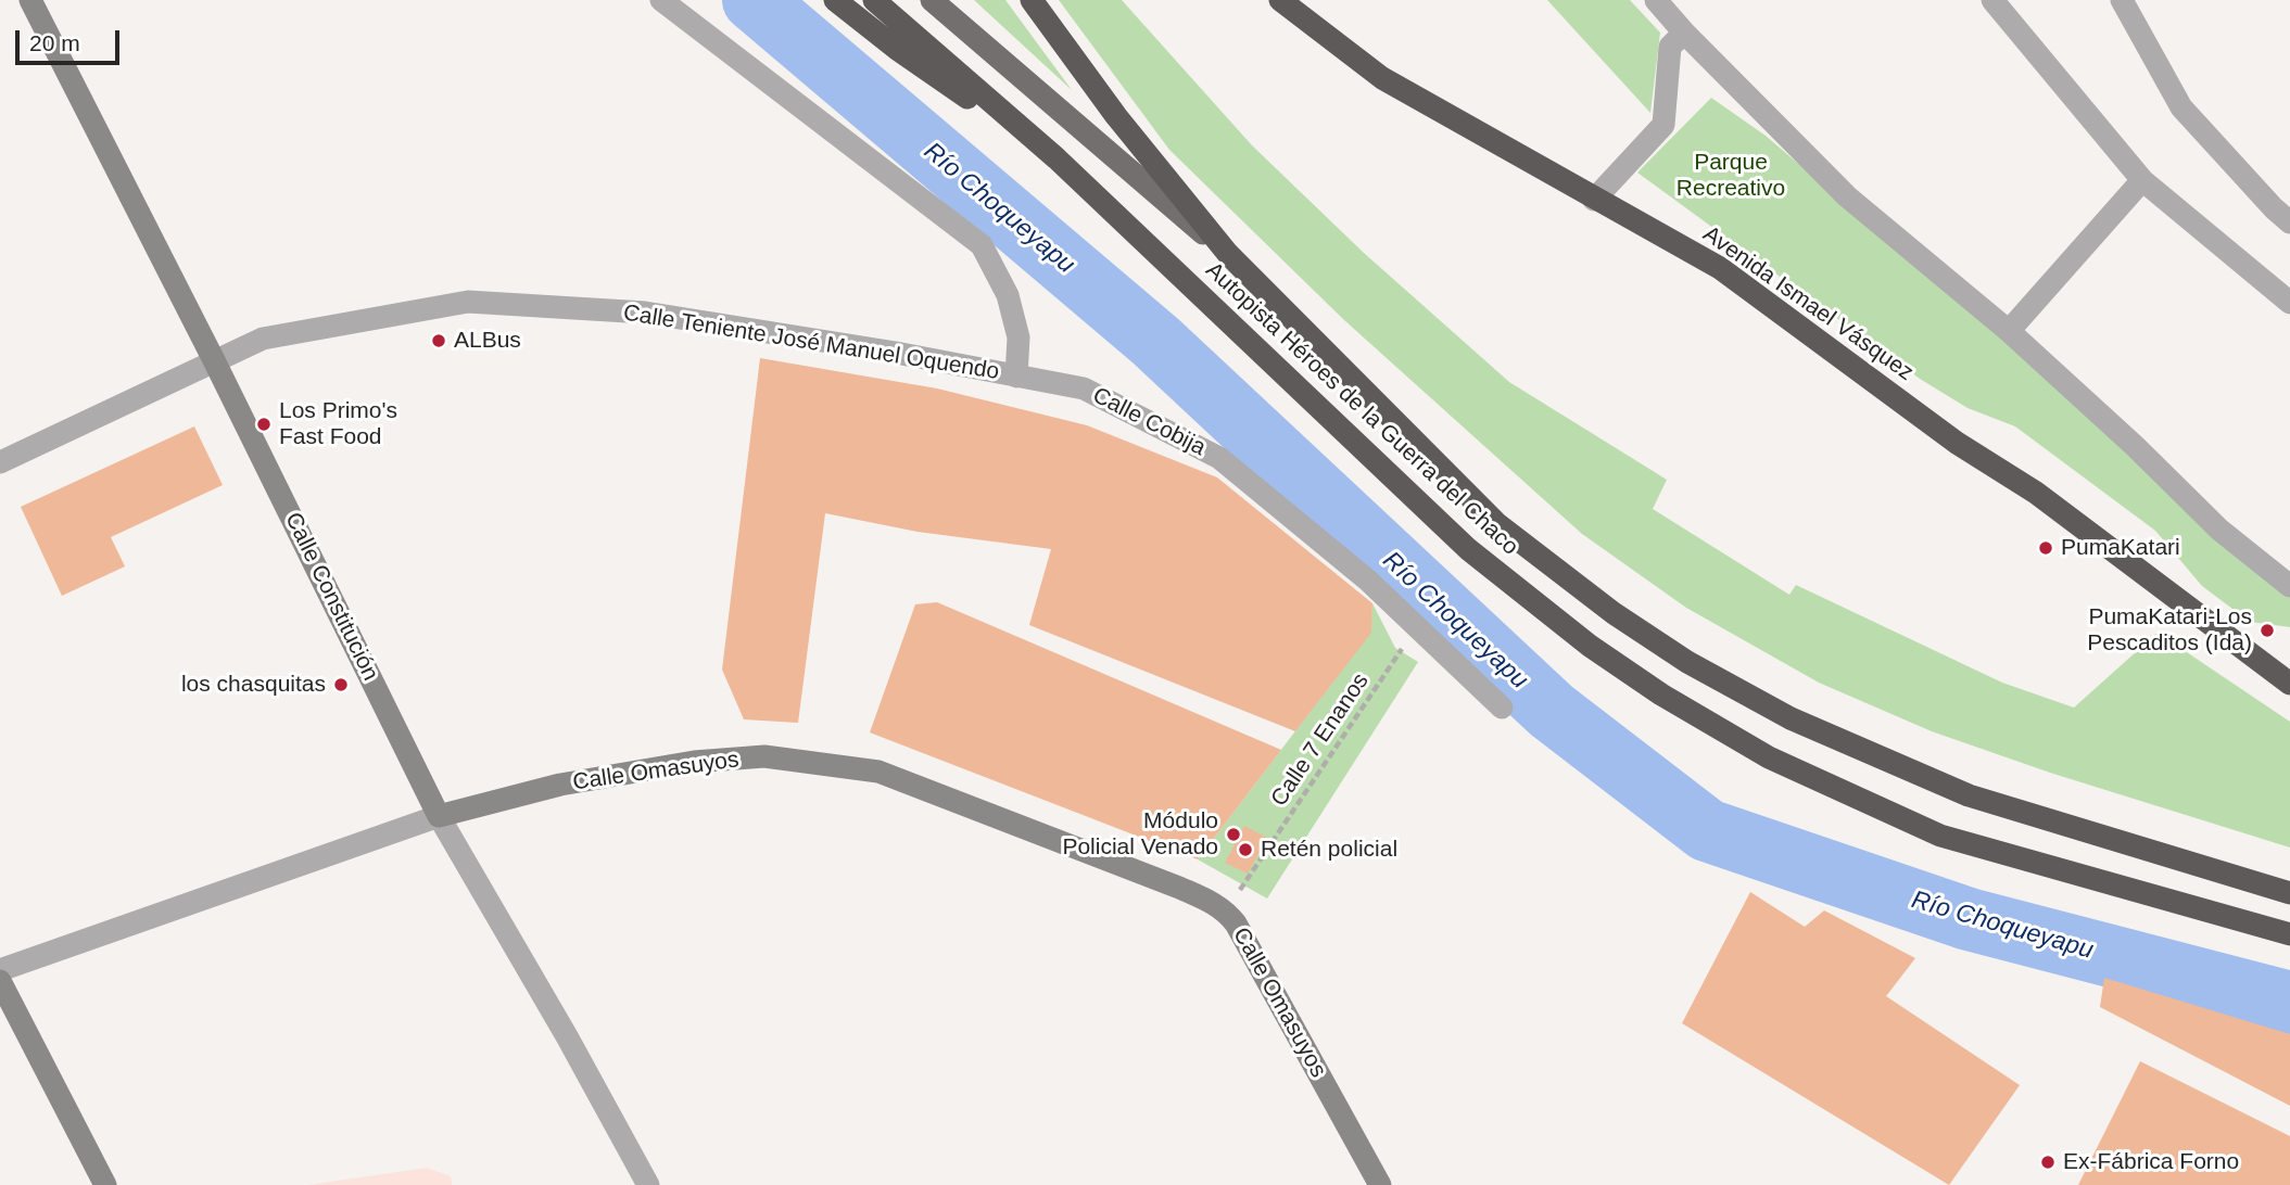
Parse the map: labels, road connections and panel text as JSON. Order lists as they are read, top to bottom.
{
  "streets": {
    "highway": ["Avenida Ismael Vásquez", "Autopista Héroes de la Guerra del Chaco"],
    "street": [
      "Calle Teniente José Manuel Oquendo",
      "Calle Cobija",
      "Calle Constitución",
      "Calle Omasuyos"
    ],
    "path": ["Calle 7 Enanos"]
  },
  "crossings": [
    ["Calle Teniente José Manuel Oquendo", "Calle Cobija"],
    ["Calle Teniente José Manuel Oquendo", "Calle Constitución"],
    ["Calle Cobija", "Calle 7 Enanos"],
    ["Calle Constitución", "Calle Omasuyos"],
    ["Calle 7 Enanos", "Calle Omasuyos"]
  ],
  "water": ["Río Choqueyapu"],
  "parks": ["Parque Recreativo"],
  "places": [
    "ALBus",
    "Los Primo's Fast Food",
    "PumaKatari",
    "PumaKatari-Los Pescaditos (Ida)",
    "los chasquitas",
    "Módulo Policial Venado",
    "Retén policial",
    "Ex-Fábrica Forno"
  ],
  "scale_bar": "20 m"
}
